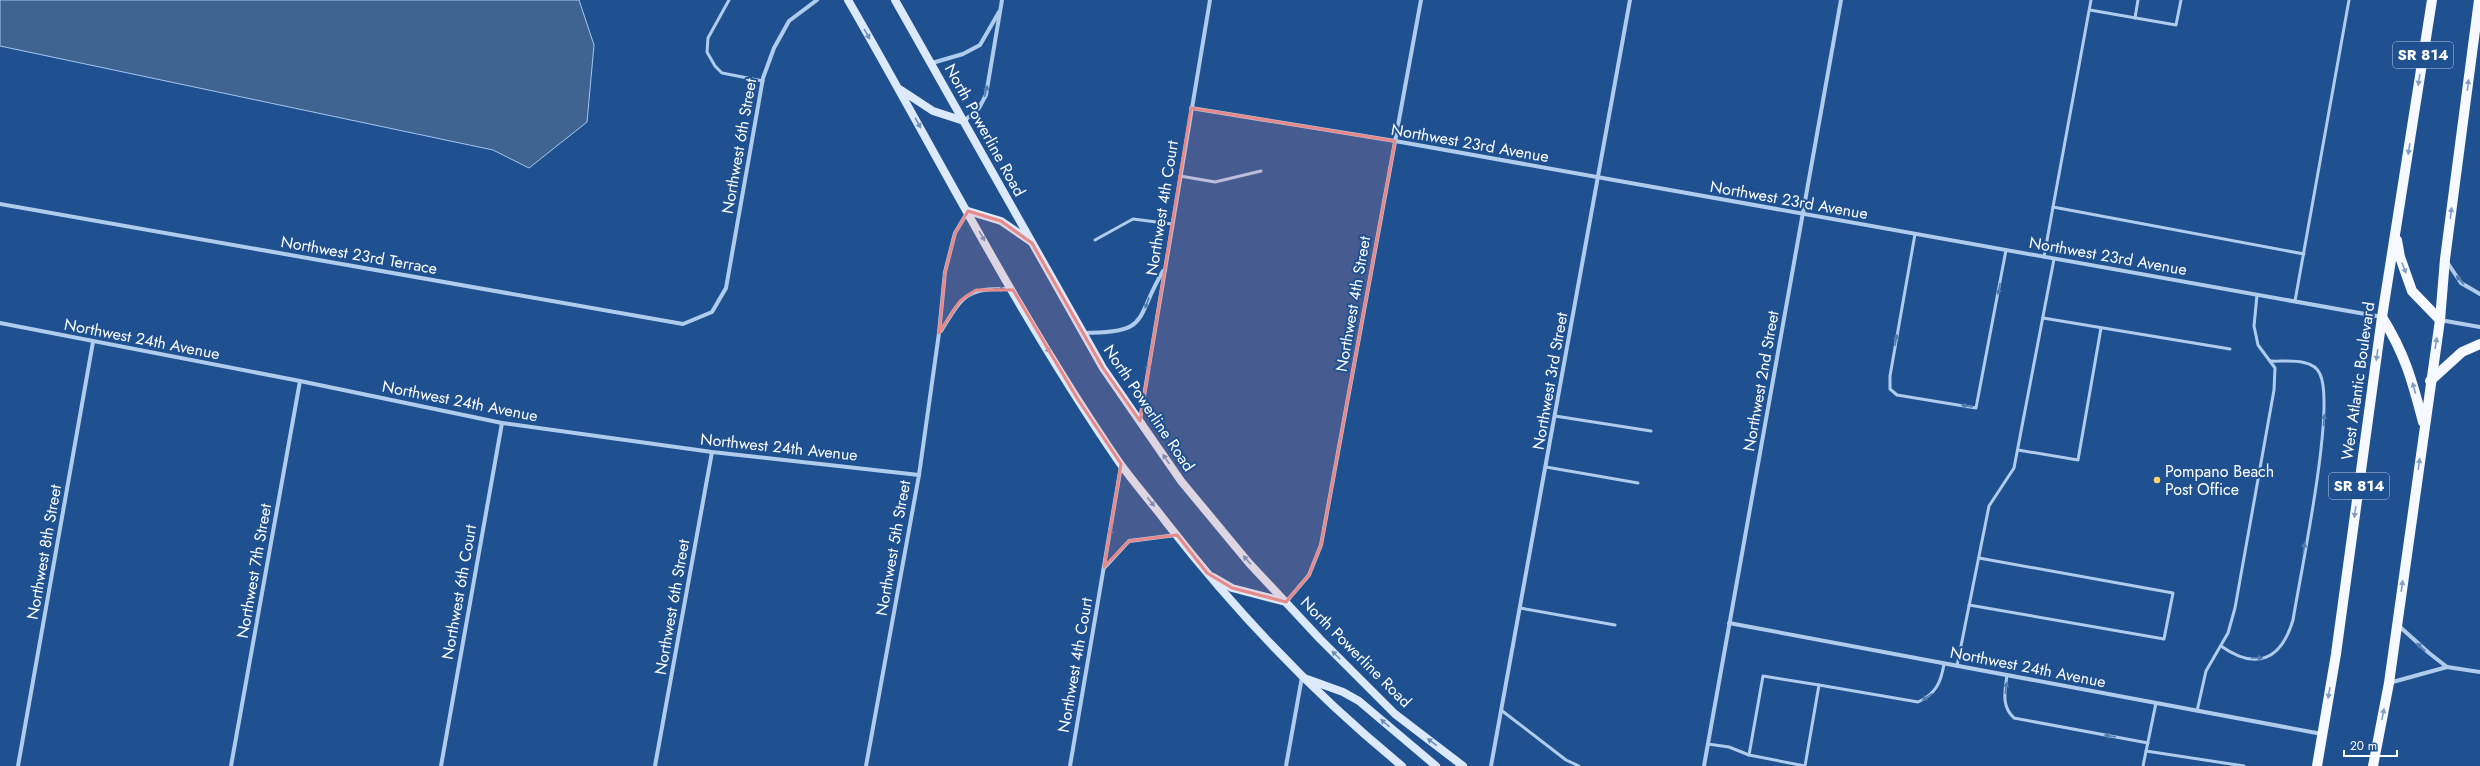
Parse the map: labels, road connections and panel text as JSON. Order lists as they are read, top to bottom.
{
  "streets": {
    "main road": ["SR 814", "North Powerline Road", "West Atlantic Boulevard"],
    "street": [
      "Northwest 23rd Avenue",
      "Northwest 6th Street",
      "Northwest 4th Court",
      "Northwest 23rd Terrace",
      "Northwest 4th Street",
      "Northwest 24th Avenue",
      "Northwest 3rd Street",
      "Northwest 2nd Street",
      "Northwest 5th Street",
      "Northwest 8th Street",
      "Northwest 7th Street",
      "Northwest 6th Court"
    ]
  },
  "crossings": [
    ["North Powerline Road", "Northwest 4th Court"],
    ["North Powerline Road", "Northwest 4th Street"],
    ["Northwest 23rd Avenue", "Northwest 4th Court"],
    ["Northwest 23rd Avenue", "Northwest 4th Street"],
    ["Northwest 23rd Avenue", "Northwest 3rd Street"],
    ["Northwest 23rd Avenue", "Northwest 2nd Street"],
    ["Northwest 23rd Avenue", "West Atlantic Boulevard"],
    ["Northwest 6th Street", "Northwest 23rd Terrace"],
    ["Northwest 6th Street", "Northwest 24th Avenue"],
    ["Northwest 24th Avenue", "Northwest 2nd Street"],
    ["Northwest 24th Avenue", "West Atlantic Boulevard"],
    ["Northwest 24th Avenue", "Northwest 5th Street"],
    ["Northwest 24th Avenue", "Northwest 8th Street"],
    ["Northwest 24th Avenue", "Northwest 7th Street"],
    ["Northwest 24th Avenue", "Northwest 6th Court"]
  ],
  "places": ["Pompano Beach Post Office"],
  "scale_bar": "20 m"
}
